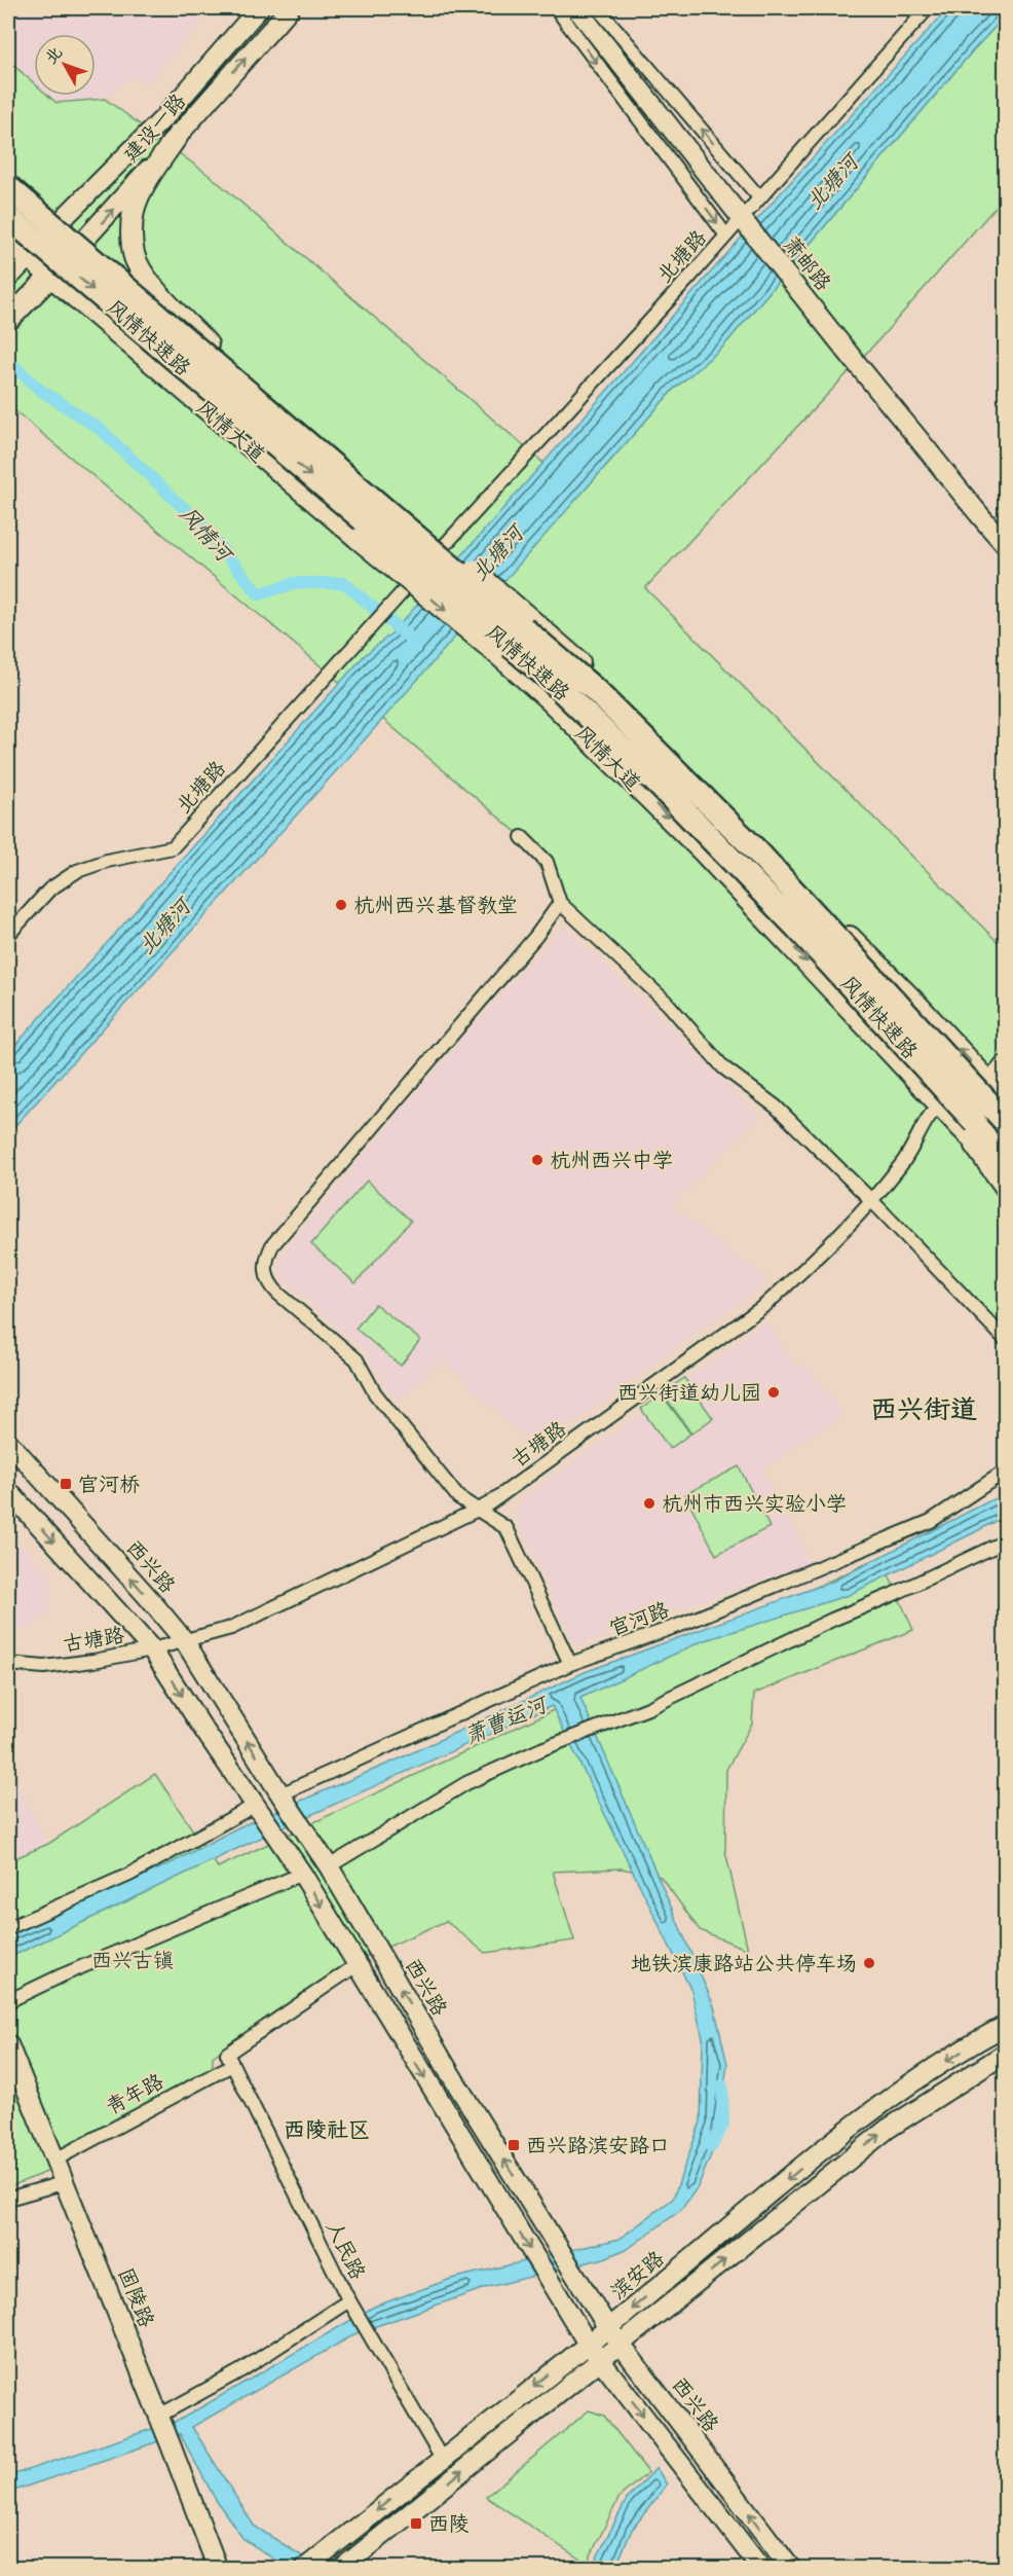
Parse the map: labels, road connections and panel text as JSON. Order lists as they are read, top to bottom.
{
  "streets": {
    "highway": ["风情快速路"],
    "main road": [
      "建设一路",
      "萧邮路",
      "风情大道",
      "西兴路",
      "滨安路",
      "固陵路"
    ],
    "street": [
      "北塘路",
      "古塘路",
      "官河路",
      "青年路",
      "人民路"
    ]
  },
  "crossings": [
    ["建设一路", "风情大道"],
    ["北塘路", "萧邮路"],
    ["风情快速路", "风情大道"],
    ["风情大道", "古塘路"],
    ["古塘路", "西兴路"],
    ["西兴路", "官河路"],
    ["西兴路", "滨安路"],
    ["青年路", "人民路"],
    ["青年路", "固陵路"],
    ["人民路", "滨安路"]
  ],
  "districts": ["西兴街道", "西陵社区"],
  "water": ["北塘河", "风情河", "萧曹运河"],
  "parks": ["西兴古镇"],
  "places": {
    "other": [
      "杭州西兴基督教堂",
      "杭州西兴中学",
      "西兴街道幼儿园",
      "杭州市西兴实验小学",
      "地铁滨康路站公共停车场"
    ],
    "transit": ["官河桥", "西兴路滨安路口", "西陵"]
  },
  "north": "top left"
}
